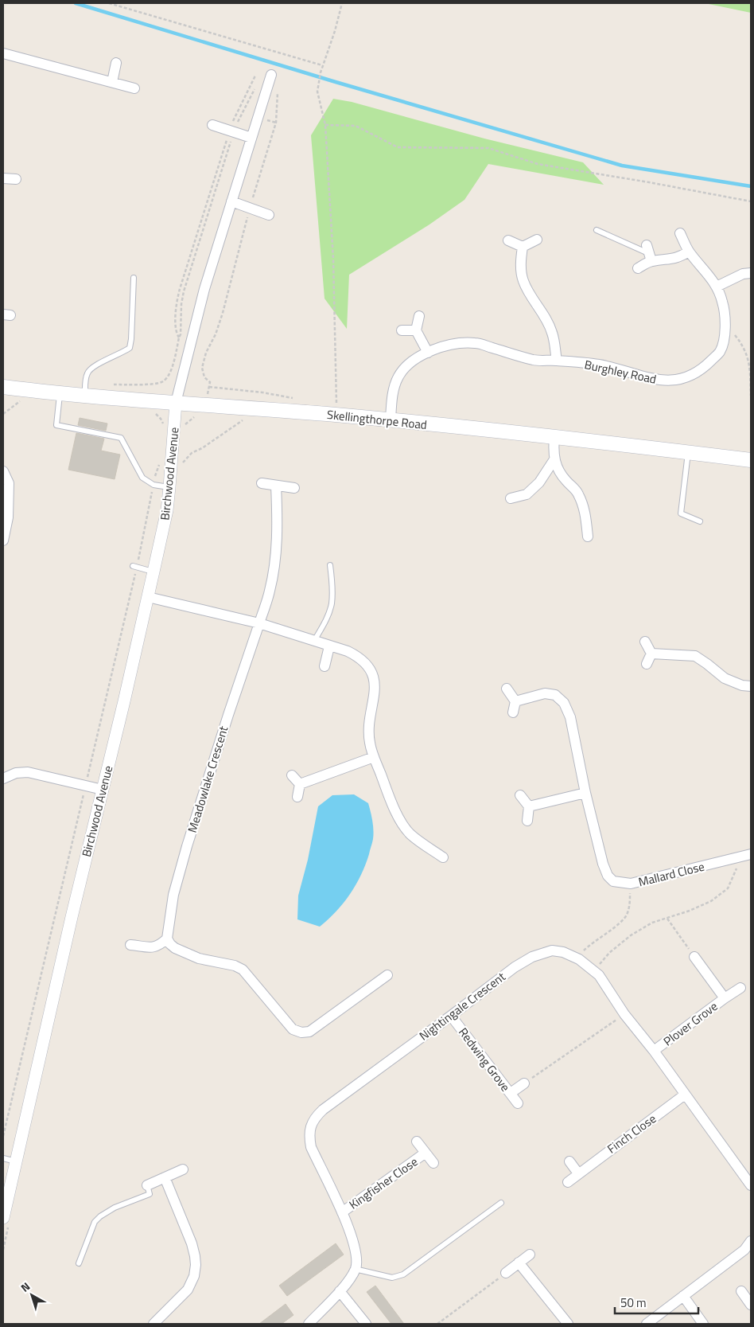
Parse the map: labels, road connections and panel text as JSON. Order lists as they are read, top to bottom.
{
  "streets": {
    "main road": ["Skellingthorpe Road"],
    "street": [
      "Burghley Road",
      "Birchwood Avenue",
      "Meadowlake Crescent",
      "Mallard Close",
      "Nightingale Crescent",
      "Plover Grove",
      "Redwing Grove",
      "Finch Close",
      "Kingfisher Close"
    ]
  },
  "crossings": [
    ["Burghley Road", "Skellingthorpe Road"],
    ["Skellingthorpe Road", "Birchwood Avenue"],
    ["Nightingale Crescent", "Plover Grove"],
    ["Nightingale Crescent", "Redwing Grove"],
    ["Nightingale Crescent", "Finch Close"],
    ["Nightingale Crescent", "Kingfisher Close"]
  ],
  "scale_bar": "50 m",
  "north": "top left"
}
